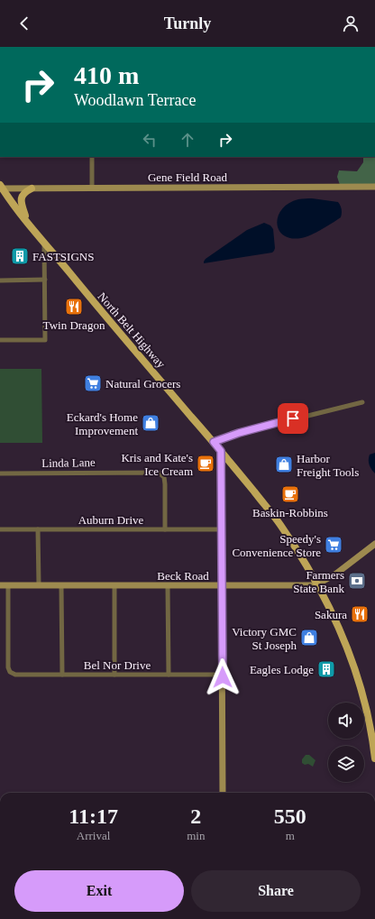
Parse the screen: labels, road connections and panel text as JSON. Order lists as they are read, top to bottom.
{
  "streets": {
    "main road": ["North Belt Highway"],
    "street": [
      "Gene Field Road",
      "Linda Lane",
      "Auburn Drive",
      "Beck Road",
      "Bel Nor Drive"
    ]
  },
  "crossings": [
    ["Gene Field Road", "North Belt Highway"],
    ["North Belt Highway", "Beck Road"],
    ["Linda Lane", "Auburn Drive"],
    ["Beck Road", "Bel Nor Drive"]
  ],
  "places": {
    "building": ["FASTSIGNS", "Eagles Lodge"],
    "restaurant": ["Twin Dragon", "Sakura"],
    "supermarket": ["Natural Grocers", "Speedy's Convenience Store"],
    "shop": ["Eckard's Home Improvement", "Harbor Freight Tools", "Victory GMC St Joseph"],
    "cafe": ["Kris and Kate's Ice Cream", "Baskin-Robbins"],
    "bank": ["Farmers State Bank"]
  },
  "page": {
    "header": "Turnly",
    "turn": ["410 m", "Woodlawn Terrace"],
    "eta": [
      "11:17",
      "Arrival",
      "2",
      "min",
      "550",
      "m"
    ],
    "buttons": ["Exit", "Share"]
  }
}
